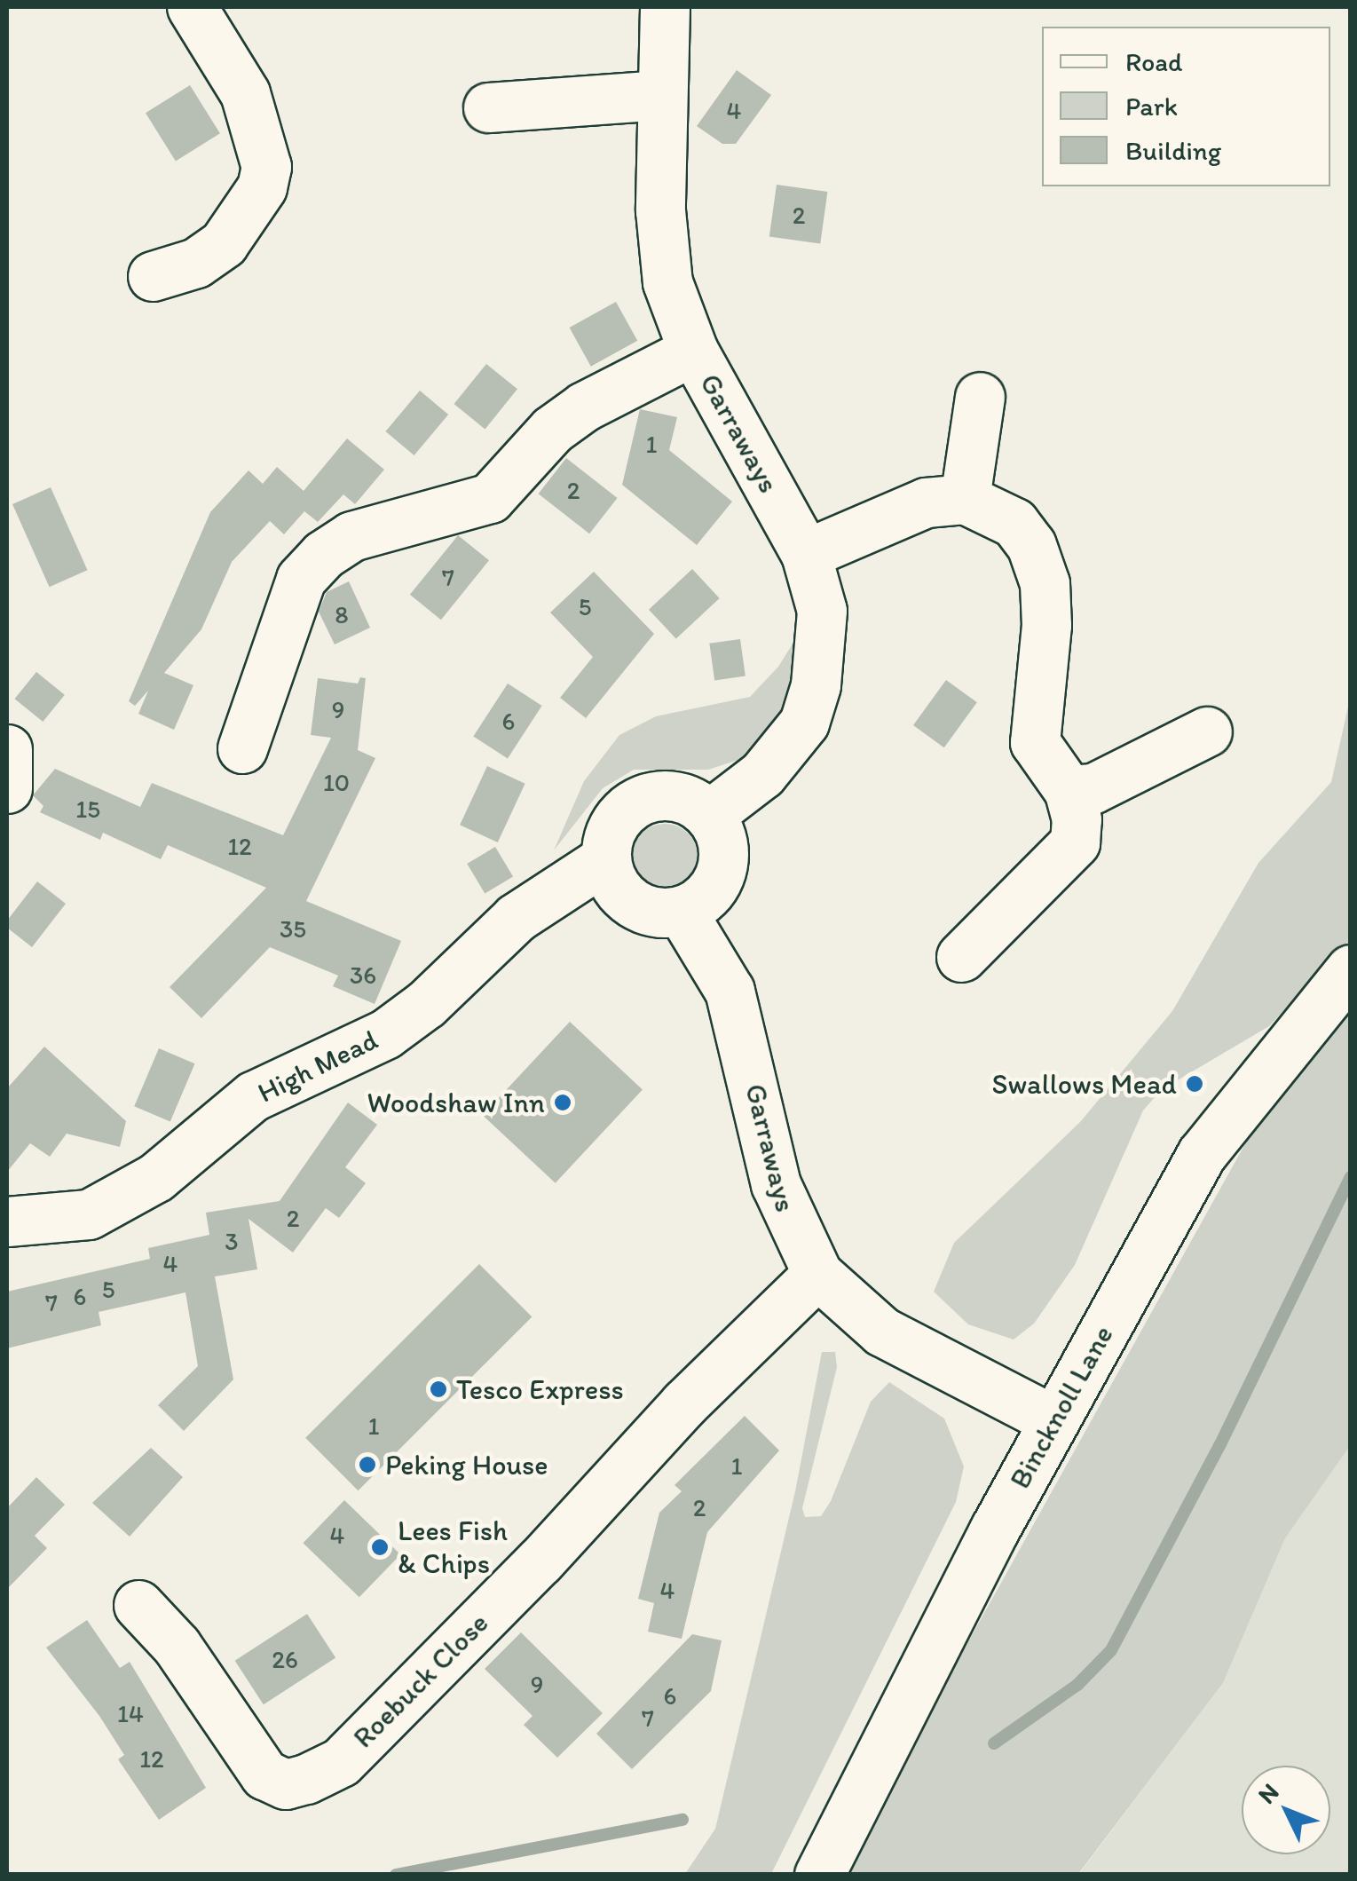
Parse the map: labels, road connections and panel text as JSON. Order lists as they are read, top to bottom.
{
  "streets": {
    "street": [
      "Garraways",
      "High Mead",
      "Bincknoll Lane",
      "Roebuck Close"
    ]
  },
  "crossings": [
    ["Garraways", "High Mead"],
    ["Garraways", "Bincknoll Lane"],
    ["Garraways", "Roebuck Close"]
  ],
  "places": [
    "Swallows Mead",
    "Woodshaw Inn",
    "Tesco Express",
    "Peking House",
    "Lees Fish & Chips"
  ],
  "house_numbers": [
    "4",
    "2",
    "1",
    "2",
    "7",
    "5",
    "8",
    "9",
    "6",
    "10",
    "15",
    "12",
    "35",
    "36",
    "2",
    "3",
    "4",
    "5",
    "6",
    "7",
    "1",
    "1",
    "2",
    "4",
    "4",
    "26",
    "9",
    "6",
    "14",
    "7",
    "12"
  ],
  "legend": ["Road", "Park", "Building"],
  "north": "top left"
}
